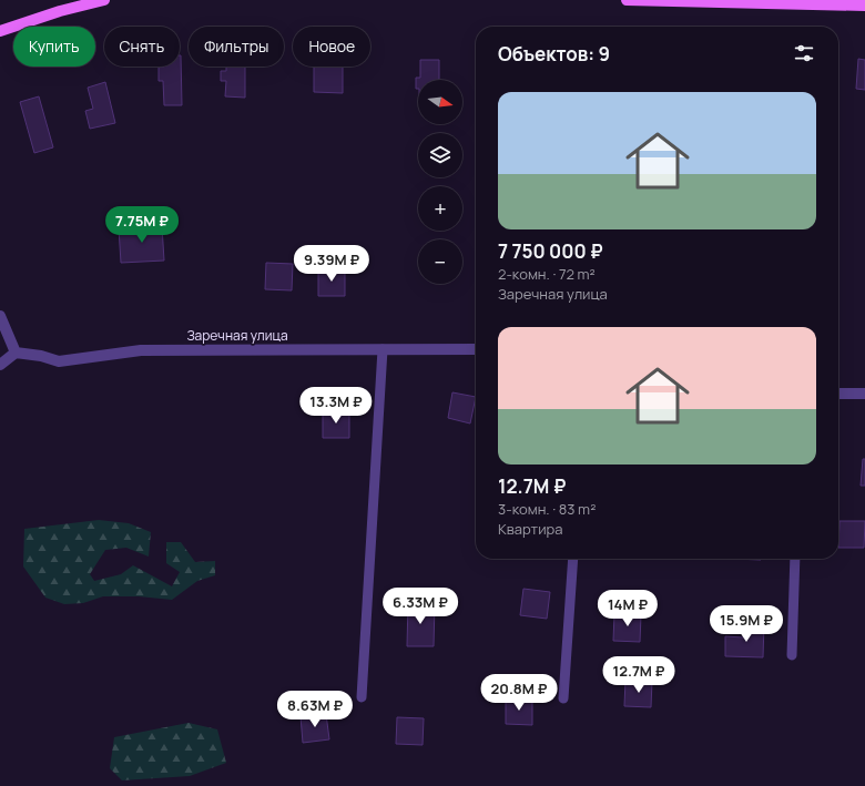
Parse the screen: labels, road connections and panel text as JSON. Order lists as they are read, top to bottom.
{
  "streets": {
    "street": ["Заречная улица"]
  },
  "north": "right",
  "page": {
    "chip": [
      "Купить",
      "Снять",
      "Фильтры",
      "Новое"
    ],
    "heading": "Объектов: 9",
    "map_buttons": ["+", "−"],
    "list": [
      {
        "name": "7 750 000 ₽",
        "note": "2-комн. · 72 m² · Заречная улица"
      },
      {
        "name": "12.7M ₽",
        "note": "3-комн. · 83 m² · Квартира"
      }
    ],
    "price": [
      "7.75M ₽",
      "9.39M ₽",
      "13.3M ₽",
      "6.33M ₽",
      "14M ₽",
      "15.9M ₽",
      "12.7M ₽",
      "20.8M ₽",
      "8.63M ₽"
    ]
  }
}
